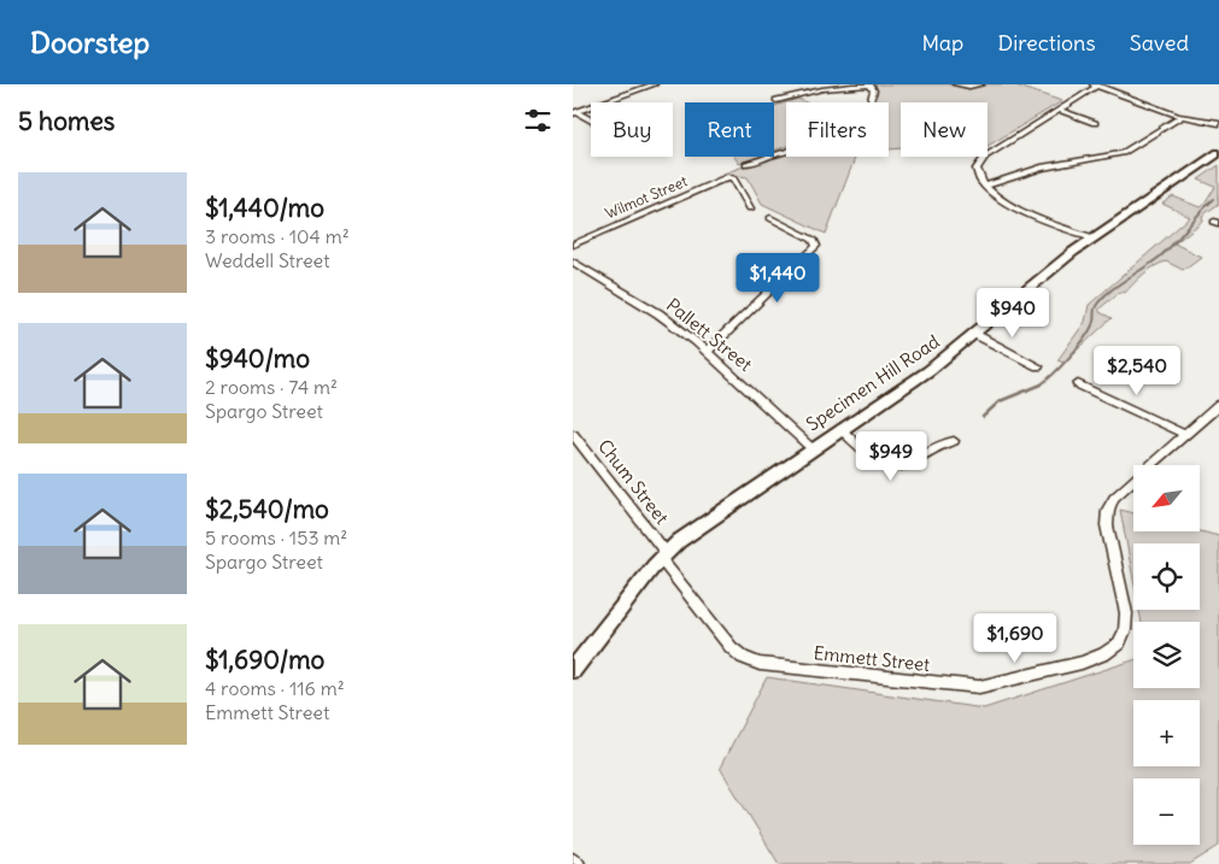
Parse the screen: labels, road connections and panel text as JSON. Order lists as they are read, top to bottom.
{
  "streets": {
    "main road": ["Specimen Hill Road"],
    "street": [
      "Wilmot Street",
      "Pallett Street",
      "Chum Street",
      "Emmett Street"
    ]
  },
  "crossings": [
    ["Pallett Street", "Specimen Hill Road"],
    ["Specimen Hill Road", "Chum Street"],
    ["Specimen Hill Road", "Emmett Street"],
    ["Chum Street", "Emmett Street"]
  ],
  "north": "bottom left",
  "page": {
    "header": "Doorstep",
    "nav": ["Map", "Directions", "Saved"],
    "heading": "5 homes",
    "chip": [
      "Buy",
      "Rent",
      "Filters",
      "New"
    ],
    "list": [
      {
        "name": "$1,440/mo",
        "note": "3 rooms · 104 m² · Weddell Street"
      },
      {
        "name": "$940/mo",
        "note": "2 rooms · 74 m² · Spargo Street"
      },
      {
        "name": "$2,540/mo",
        "note": "5 rooms · 153 m² · Spargo Street"
      },
      {
        "name": "$1,690/mo",
        "note": "4 rooms · 116 m² · Emmett Street"
      }
    ],
    "price": [
      "$1,440",
      "$940",
      "$2,540",
      "$949",
      "$1,690"
    ],
    "map_buttons": ["+", "−"]
  }
}
